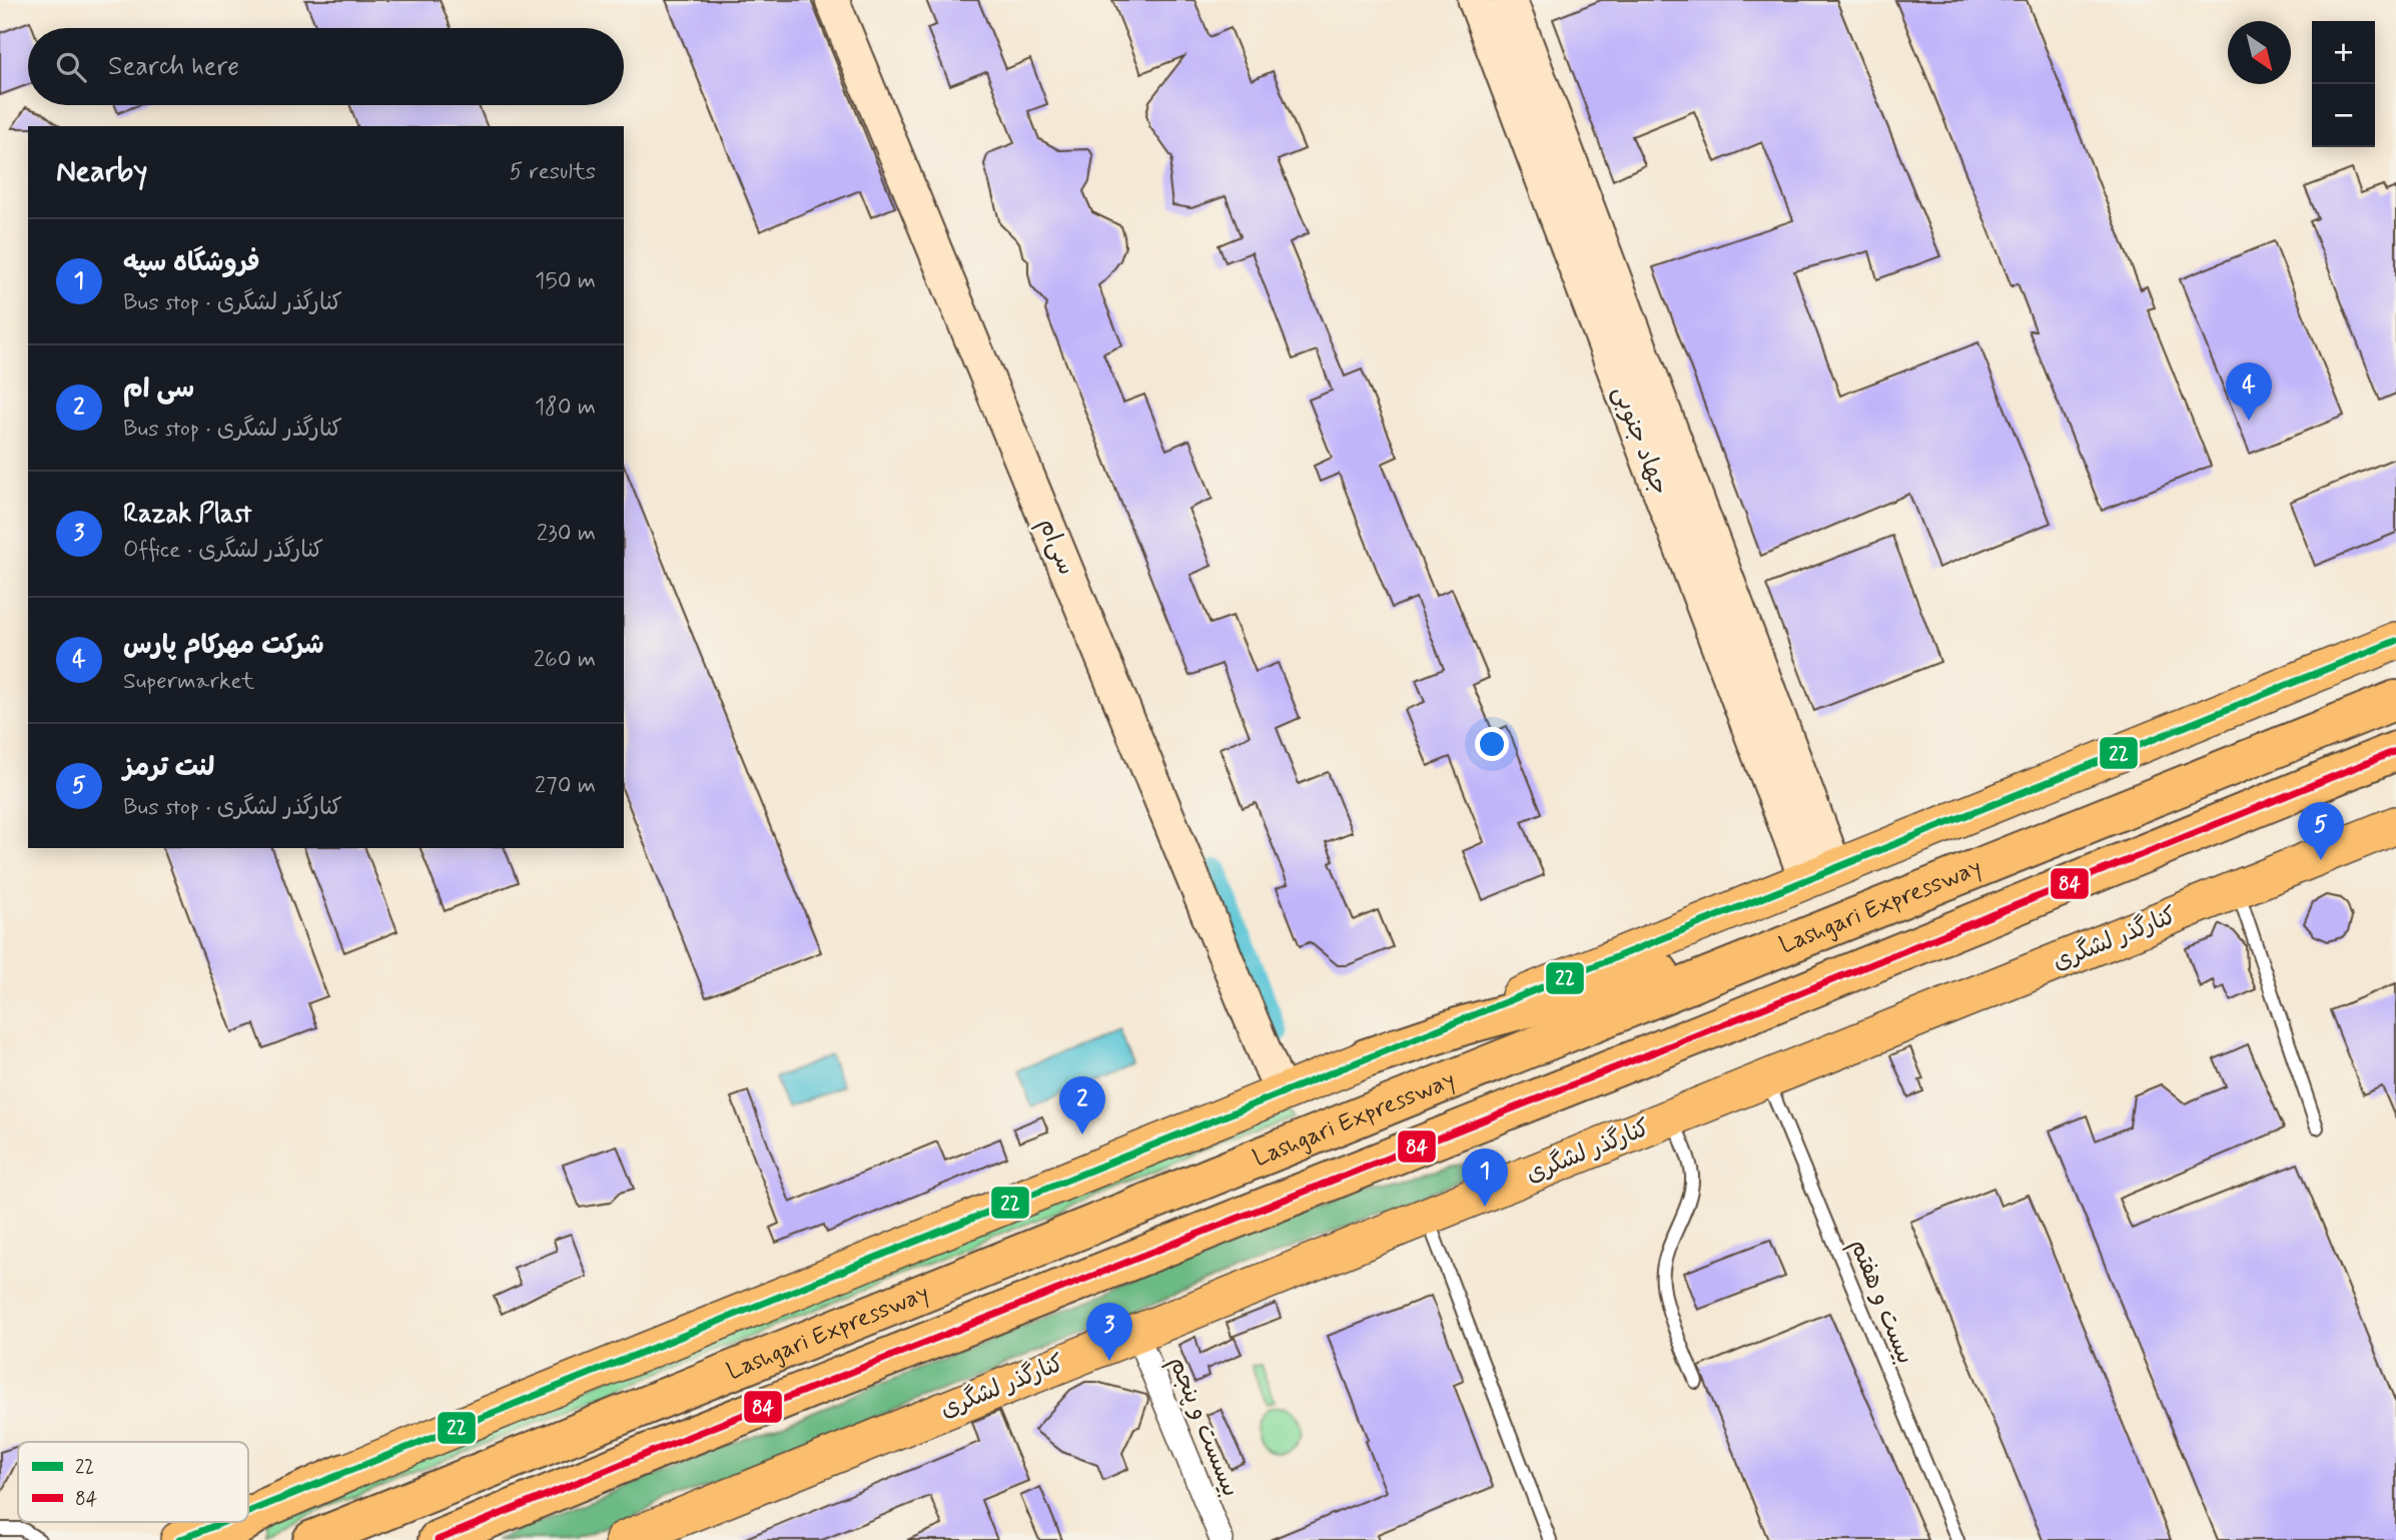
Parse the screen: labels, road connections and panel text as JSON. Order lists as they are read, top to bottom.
{
  "streets": {
    "highway": ["Lashgari Expressway"],
    "main road": ["کنارگذر لشگری"],
    "street": ["جهاد جنوبی", "سی‌ام", "بیسست و پنجم"],
    "lane": ["بیست و هفتم"]
  },
  "crossings": [
    ["کنارگذر لشگری", "بیست و هفتم"],
    ["کنارگذر لشگری", "بیسست و پنجم"]
  ],
  "lines": ["transit line 22", "transit line 84"],
  "legend": ["22", "84"],
  "north": "bottom right",
  "page": {
    "map_buttons": ["+", "−"],
    "search": "Search here",
    "heading": ["Nearby", "5 results"],
    "list": [
      {
        "mark": "1",
        "name": "فروشگاه سپه",
        "note": "Bus stop · کنارگذر لشگری",
        "value": "150 m"
      },
      {
        "mark": "2",
        "name": "سی ام",
        "note": "Bus stop · کنارگذر لشگری",
        "value": "180 m"
      },
      {
        "mark": "3",
        "name": "Razak Plast",
        "note": "Office · کنارگذر لشگری",
        "value": "230 m"
      },
      {
        "mark": "4",
        "name": "شرکت مهرکام پارس",
        "note": "Supermarket",
        "value": "260 m"
      },
      {
        "mark": "5",
        "name": "لنت ترمز",
        "note": "Bus stop · کنارگذر لشگری",
        "value": "270 m"
      }
    ],
    "pins": [
      "4",
      "5",
      "2",
      "1",
      "3"
    ]
  }
}
